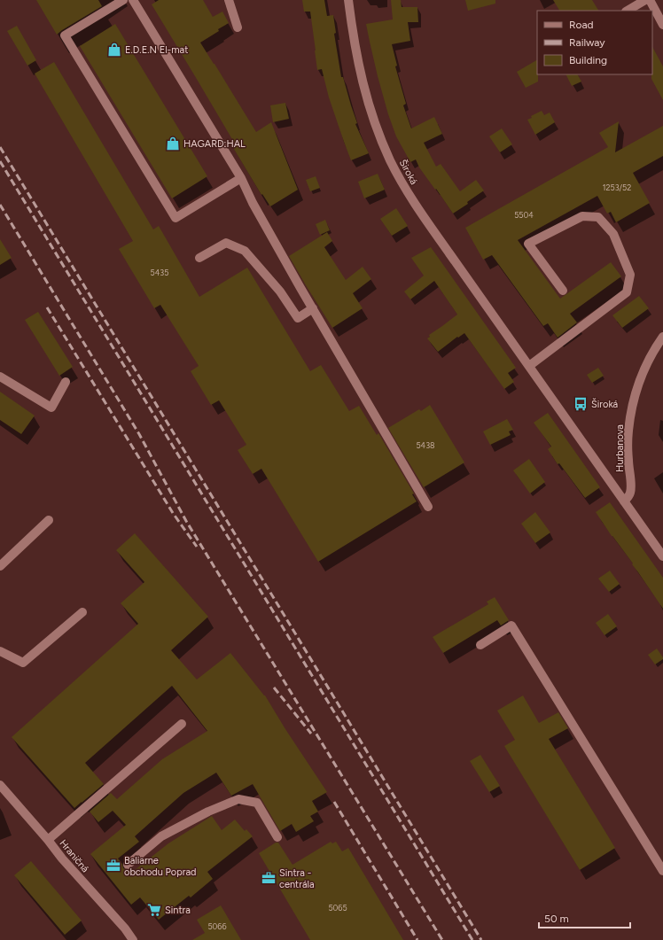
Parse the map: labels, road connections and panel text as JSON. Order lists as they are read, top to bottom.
{
  "streets": {
    "street": ["Široká", "Hurbanova", "Hraničná"]
  },
  "crossings": [
    ["Široká", "Hurbanova"]
  ],
  "places": {
    "shop": ["E.D.E.N El-mat", "HAGARD:HAL"],
    "bus stop": ["Široká"],
    "office": ["Baliarne obchodu Poprad", "Sintra - centrála"],
    "supermarket": ["Sintra"]
  },
  "house_numbers": [
    "1253/52",
    "5504",
    "5435",
    "5438",
    "5065",
    "5066"
  ],
  "legend": ["Road", "Railway", "Building"],
  "scale_bar": "50 m"
}
